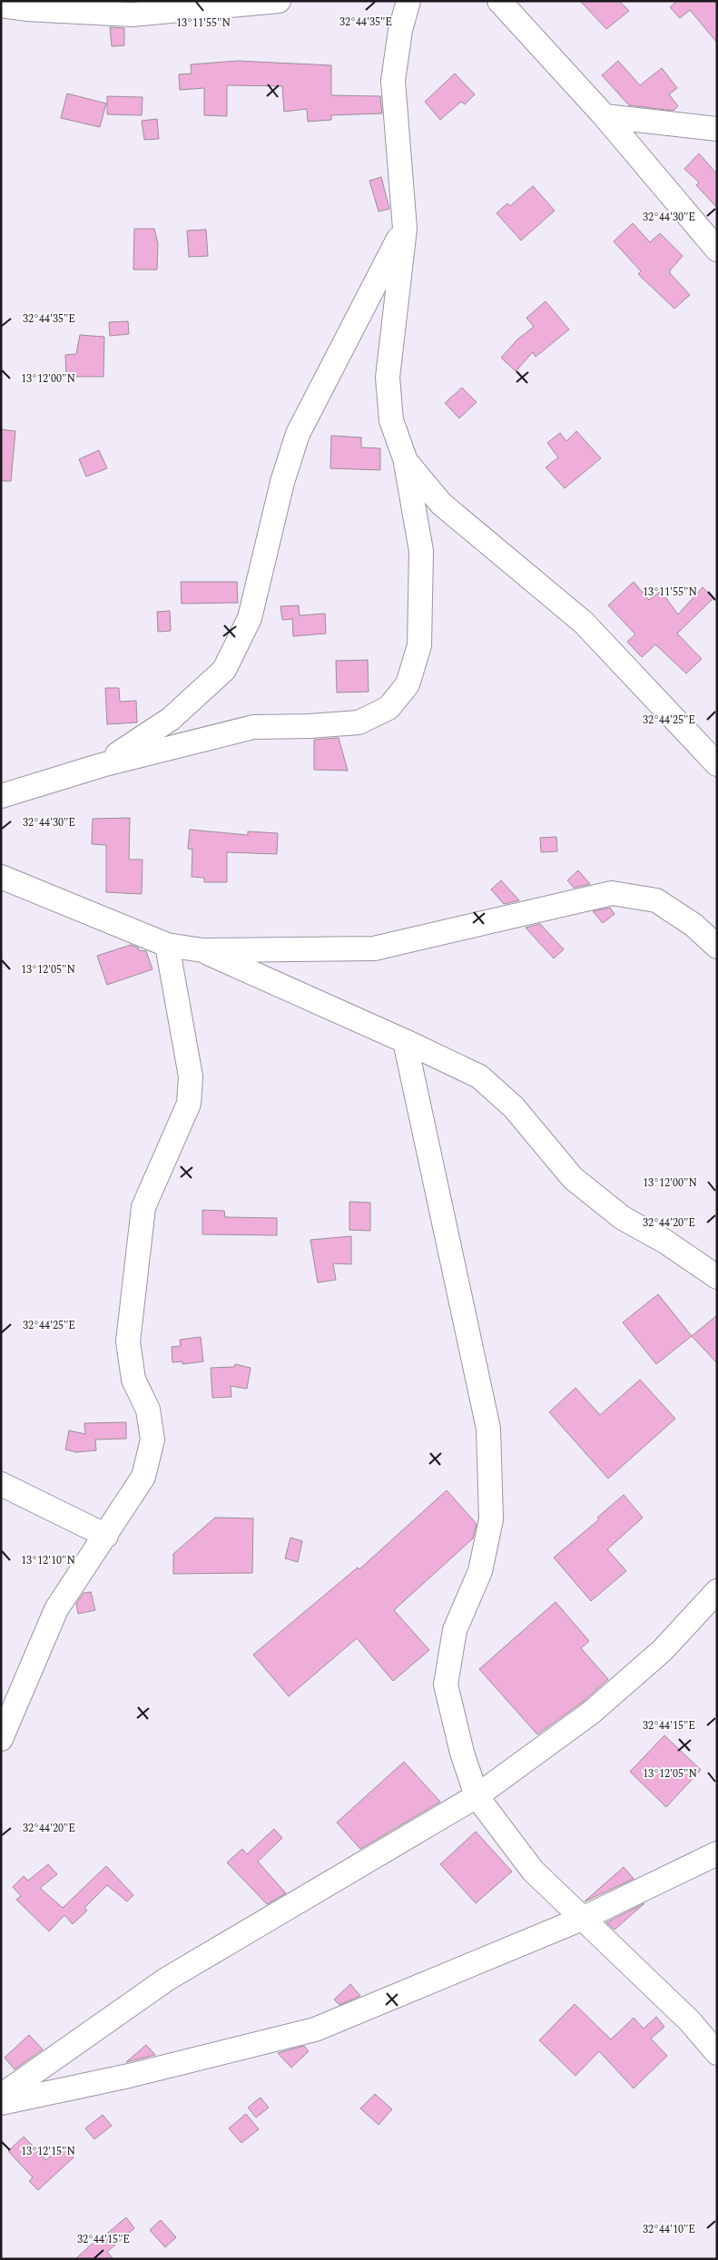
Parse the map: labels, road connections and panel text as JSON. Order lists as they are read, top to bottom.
{
  "coordinates": [
    "32°44'35\"E",
    "13°11'55\"N",
    "32°44'30\"E",
    "13°12'00\"N",
    "32°44'25\"E",
    "13°12'05\"N",
    "32°44'20\"E",
    "13°12'10\"N",
    "32°44'15\"E",
    "13°12'15\"N",
    "32°44'10\"E"
  ]
}
